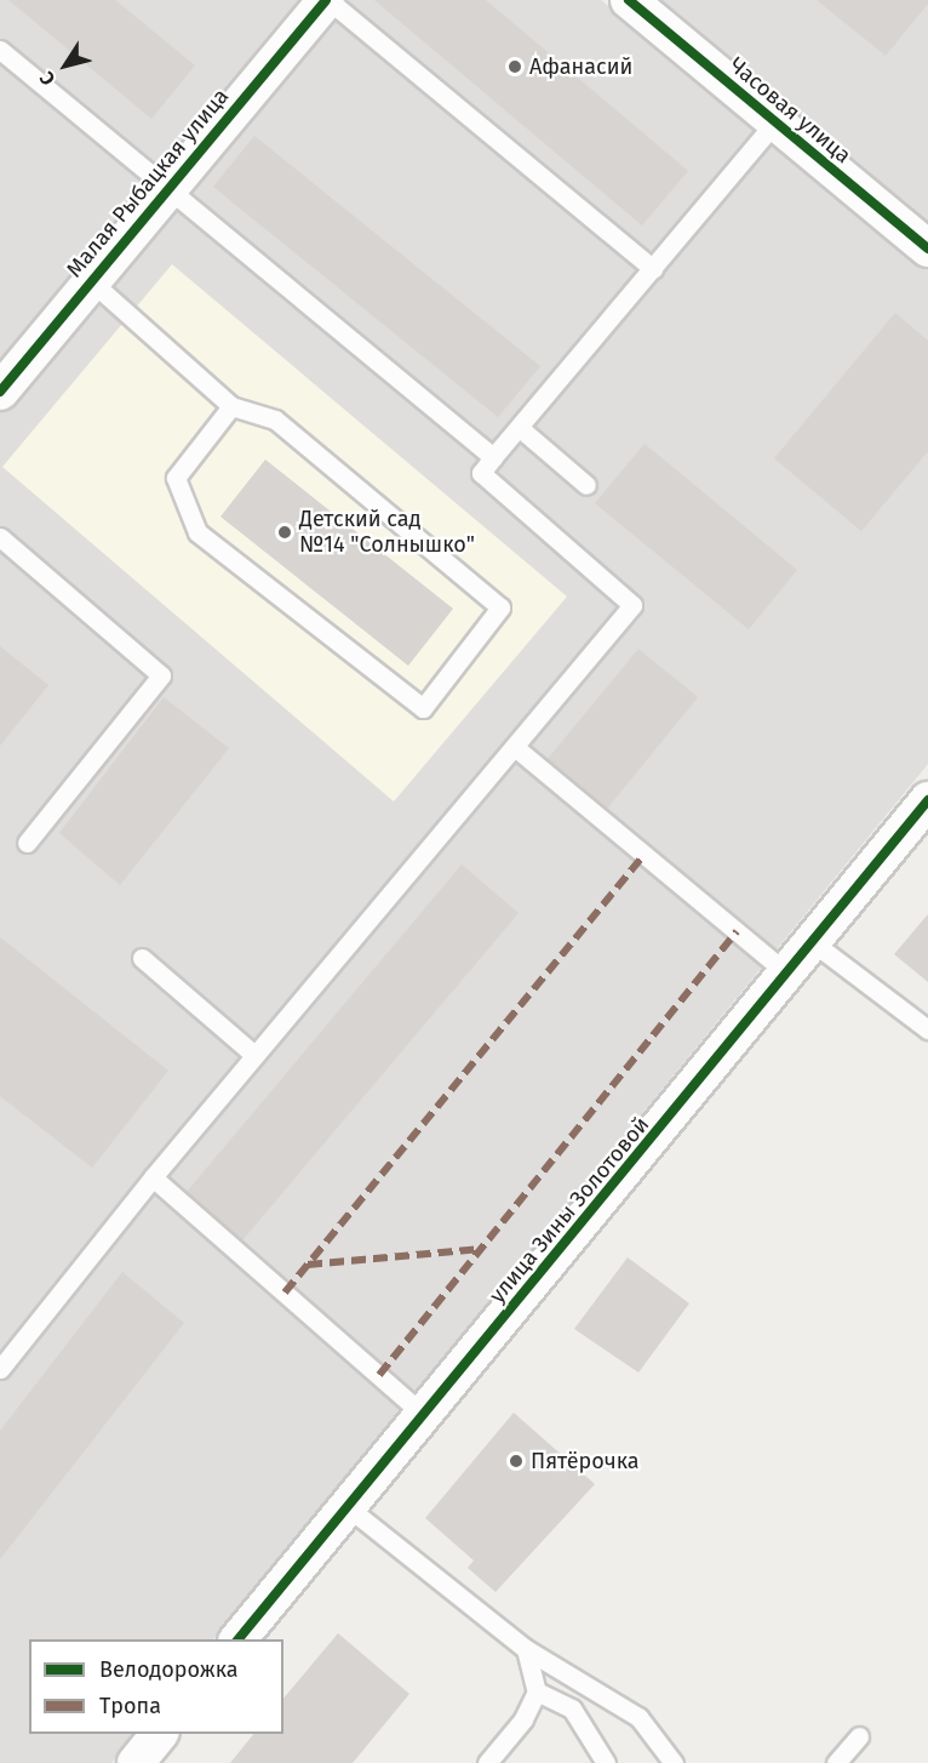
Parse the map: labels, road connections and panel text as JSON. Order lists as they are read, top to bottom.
{
  "streets": {
    "street": ["Часовая улица", "Малая Рыбацкая улица", "улица Зины Золотовой"]
  },
  "places": ["Афанасий", "Детский сад №14 \"Солнышко\"", "Пятёрочка"],
  "legend": ["Велодорожка", "Тропа"],
  "north": "bottom left"
}
